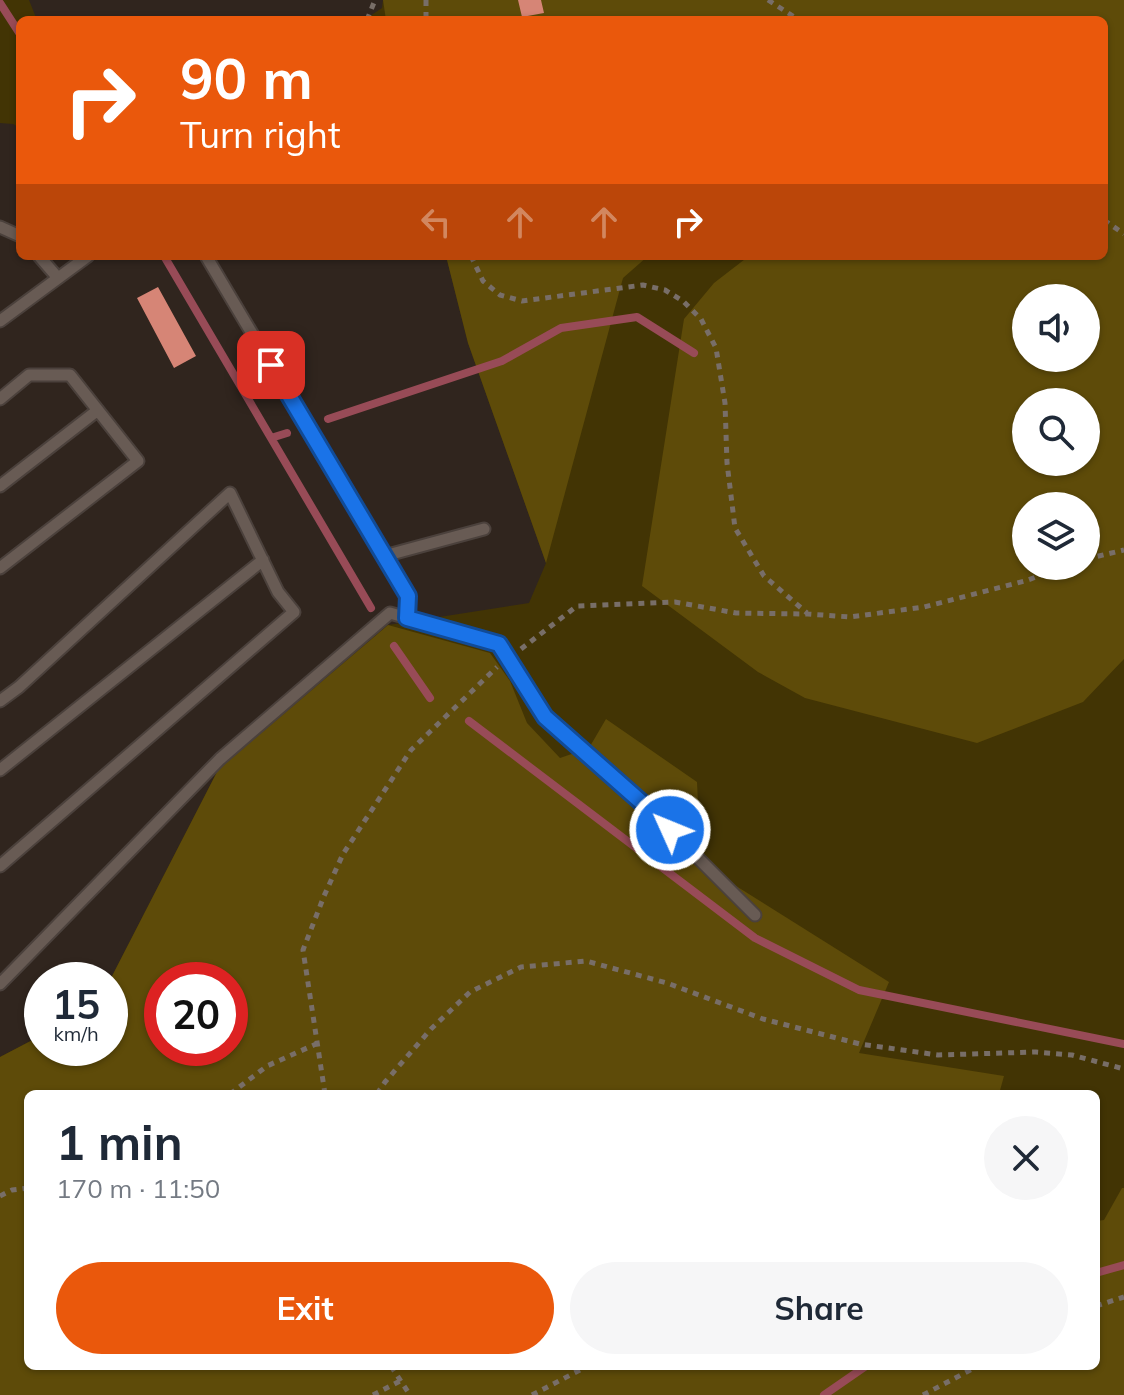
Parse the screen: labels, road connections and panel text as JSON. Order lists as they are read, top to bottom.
{
  "page": {
    "turn": ["90 m", "Turn right"],
    "speed": "15 km/h",
    "limit": "20",
    "heading": ["1 min", "170 m · 11:50"],
    "buttons": ["Exit", "Share"]
  }
}
